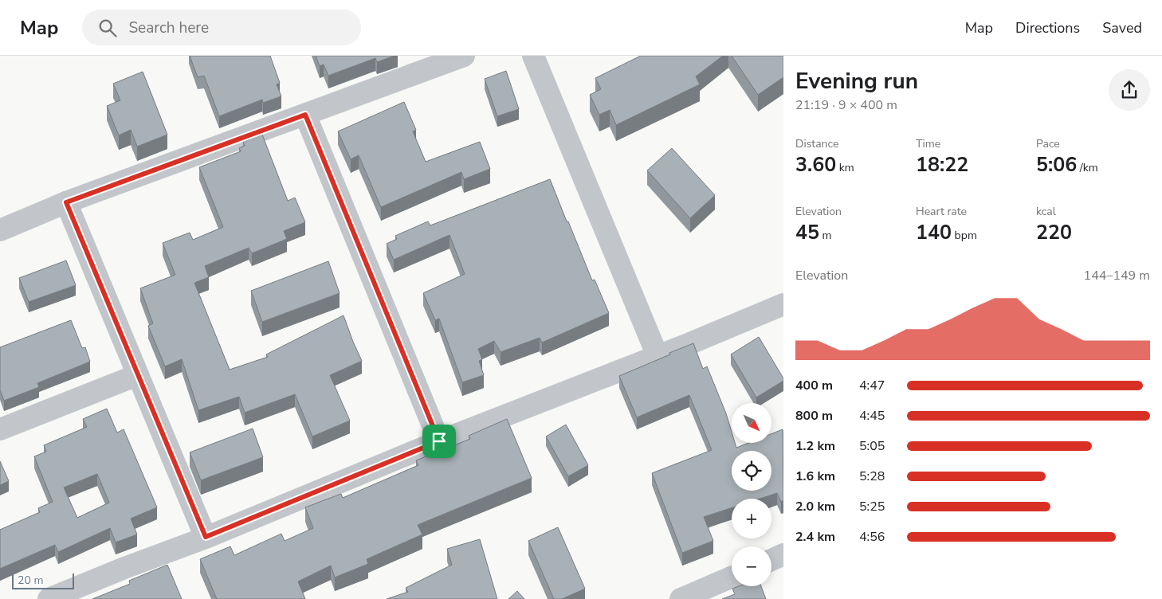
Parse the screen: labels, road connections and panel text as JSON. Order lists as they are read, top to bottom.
{
  "scale_bar": "20 m",
  "north": "bottom right",
  "page": {
    "header": "Map",
    "search": "Search here",
    "nav": ["Map", "Directions", "Saved"],
    "heading": ["Evening run", "21:19 · 9 × 400 m"],
    "stats": [
      ["Distance", "3.60 km"],
      ["Time", "18:22"],
      ["Pace", "5:06 /km"],
      ["Elevation", "45 m"],
      ["Heart rate", "140 bpm"],
      ["kcal", "220"]
    ],
    "chart": ["Elevation", "144–149 m"],
    "list": [
      {
        "name": "400 m",
        "note": "4:47"
      },
      {
        "name": "800 m",
        "note": "4:45"
      },
      {
        "name": "1.2 km",
        "note": "5:05"
      },
      {
        "name": "1.6 km",
        "note": "5:28"
      },
      {
        "name": "2.0 km",
        "note": "5:25"
      },
      {
        "name": "2.4 km",
        "note": "4:56"
      }
    ],
    "map_buttons": ["+", "−"],
    "scale": "20 m"
  }
}
